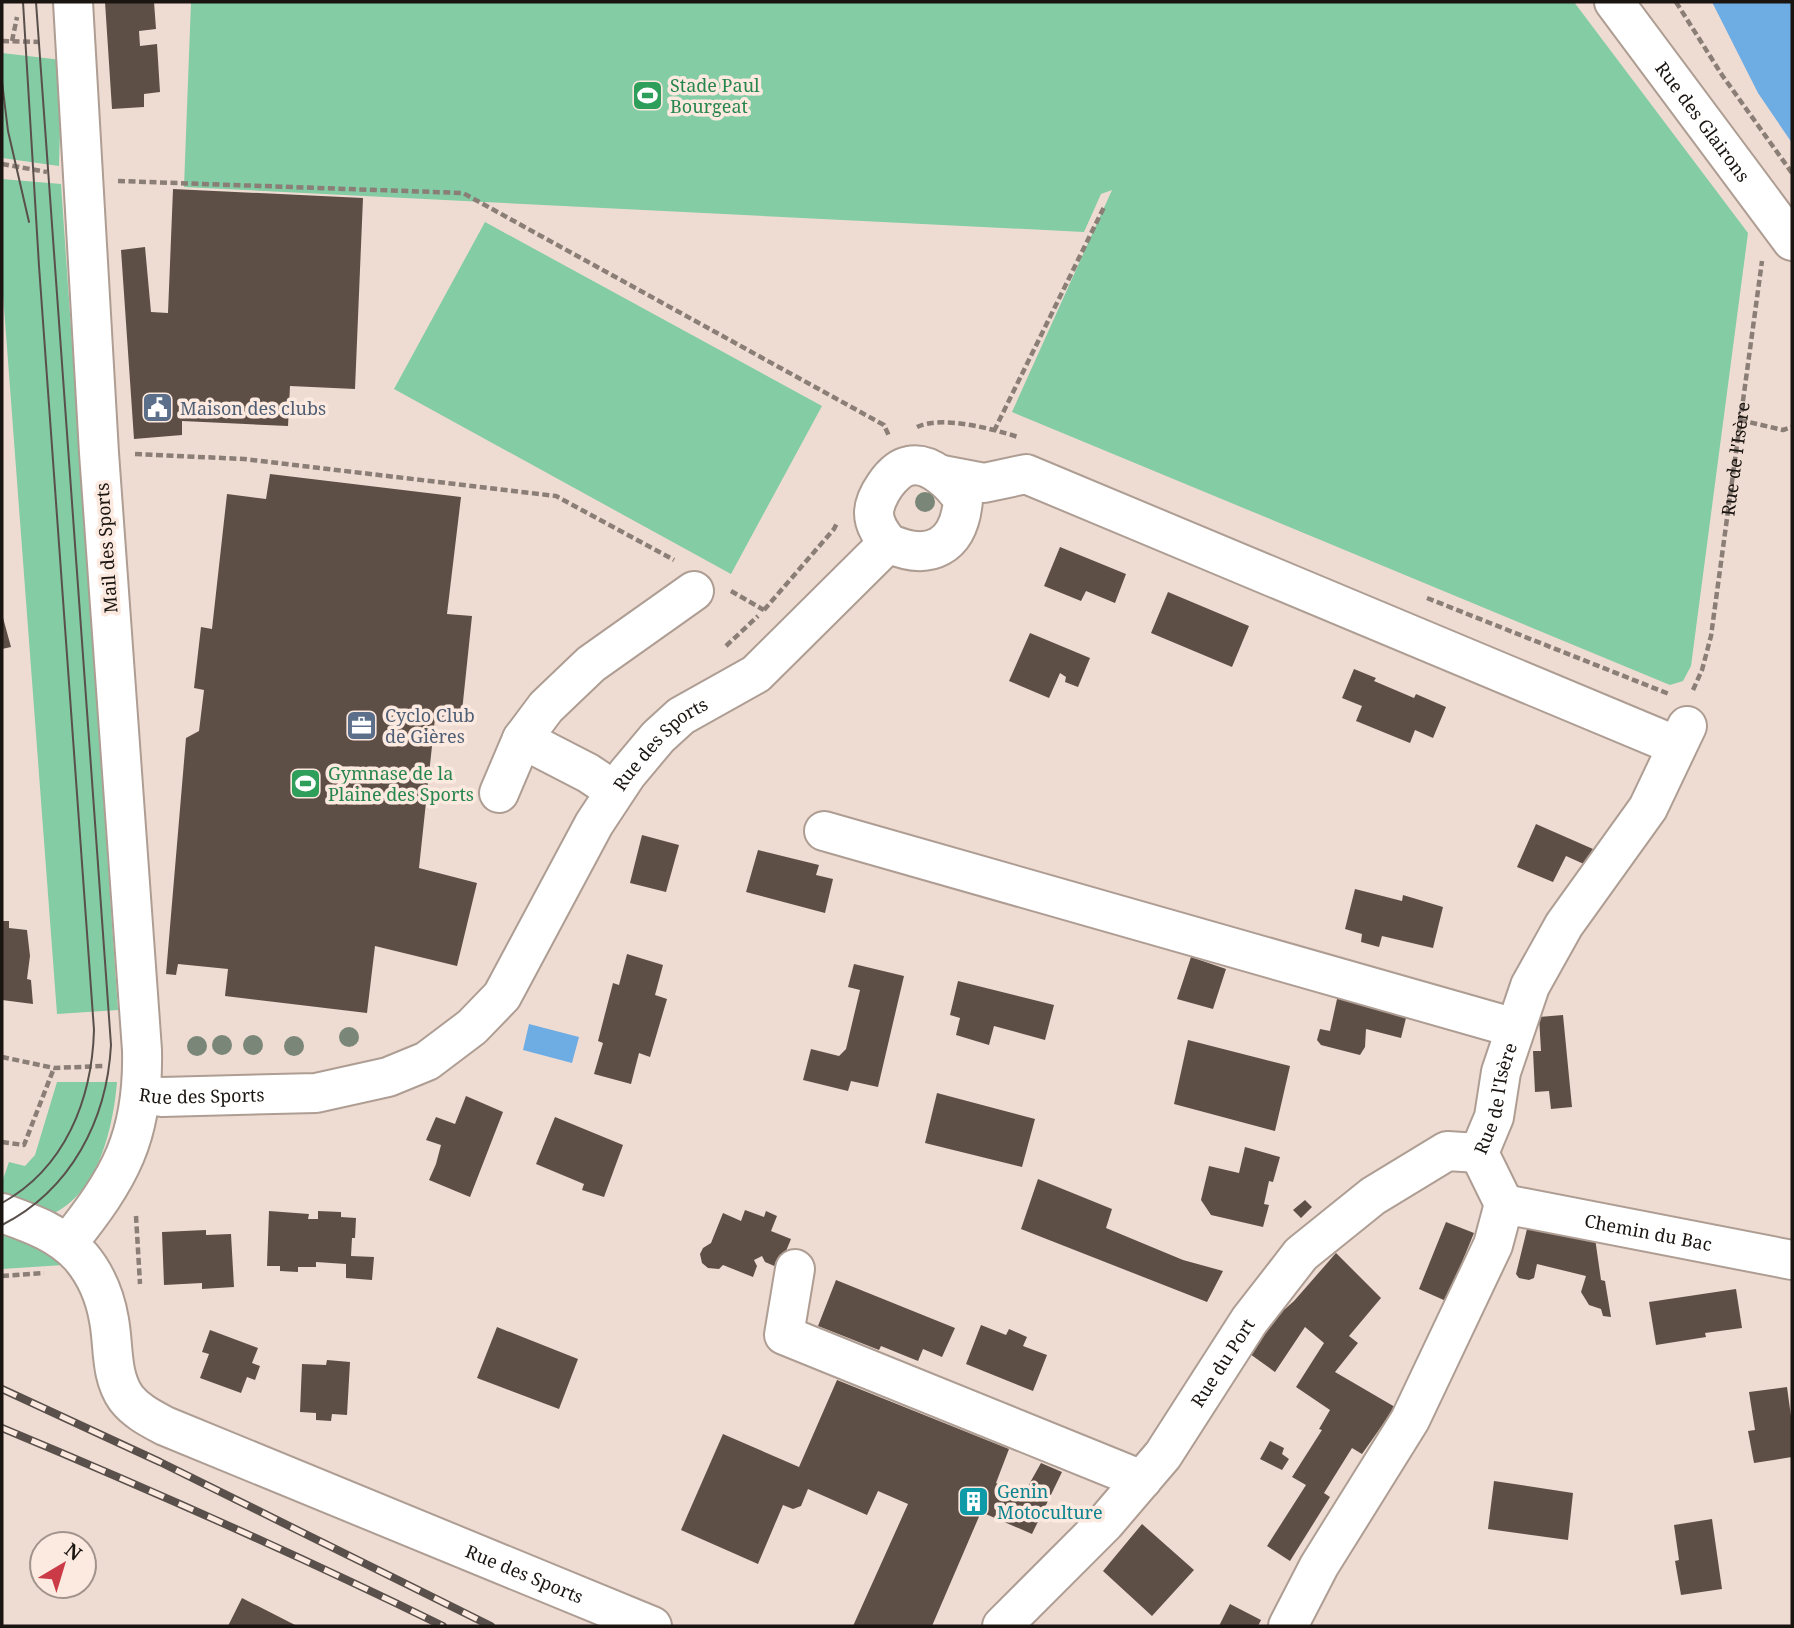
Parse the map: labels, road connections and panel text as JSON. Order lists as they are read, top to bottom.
{
  "streets": {
    "street": [
      "Rue des Glairons",
      "Rue de l'Isère",
      "Mail des Sports",
      "Rue des Sports",
      "Chemin du Bac",
      "Rue du Port"
    ]
  },
  "crossings": [
    ["Rue des Glairons", "Rue de l'Isère"],
    ["Rue de l'Isère", "Chemin du Bac"],
    ["Rue de l'Isère", "Rue du Port"],
    ["Mail des Sports", "Rue des Sports"]
  ],
  "places": {
    "sports": ["Stade Paul Bourgeat", "Gymnase de la Plaine des Sports"],
    "public building": ["Maison des clubs"],
    "office": ["Cyclo Club de Gières"],
    "building": ["Genin Motoculture"]
  },
  "north": "top right"
}
